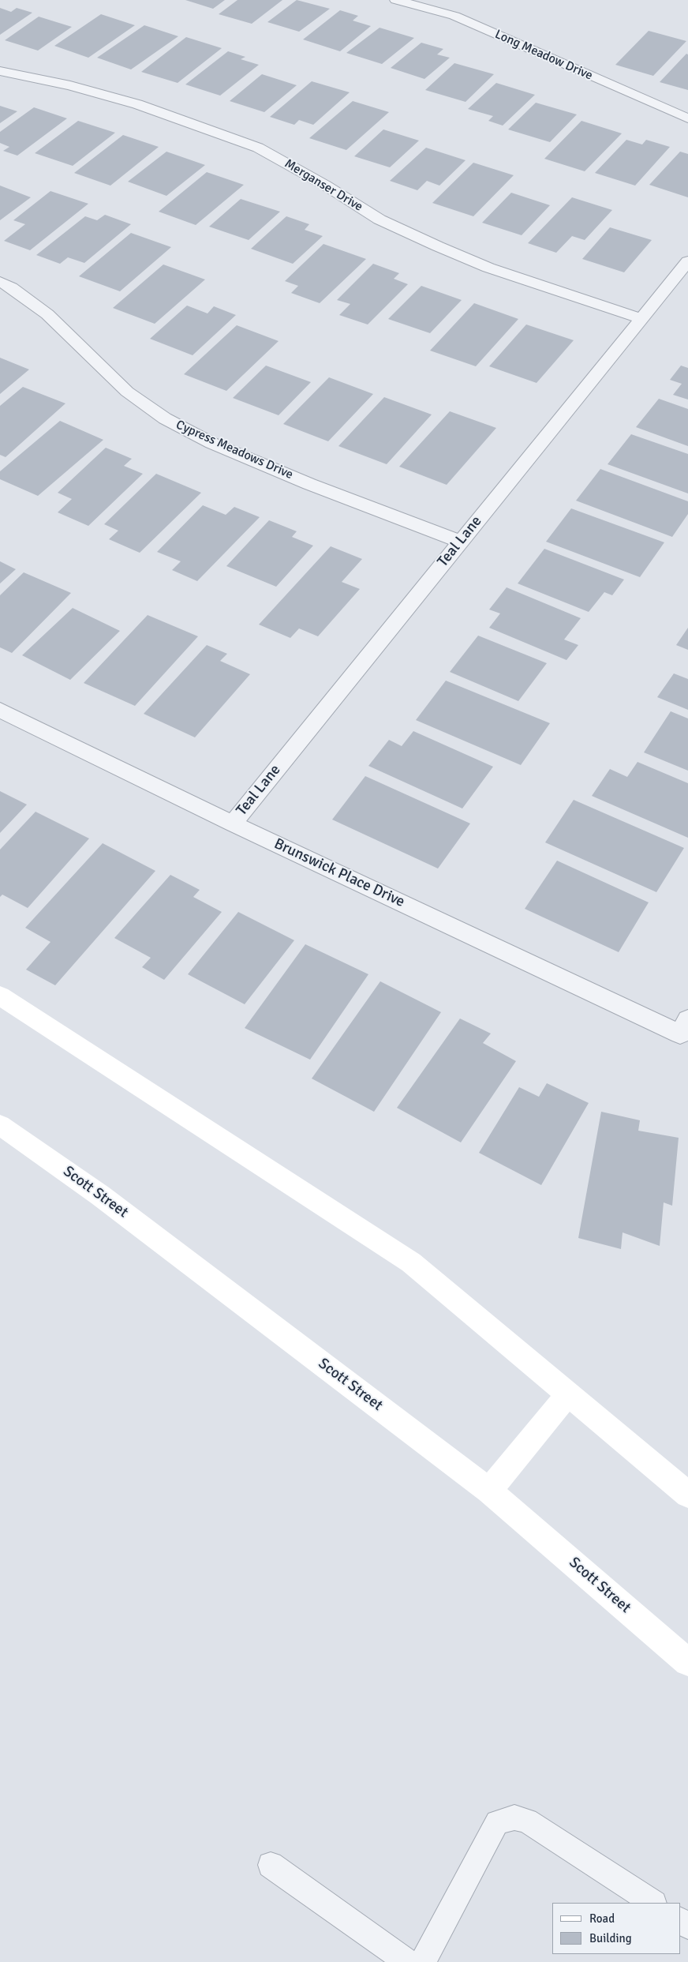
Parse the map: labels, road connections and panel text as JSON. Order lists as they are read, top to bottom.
{
  "streets": {
    "main road": ["Scott Street"],
    "street": [
      "Long Meadow Drive",
      "Merganser Drive",
      "Cypress Meadows Drive",
      "Teal Lane",
      "Brunswick Place Drive"
    ]
  },
  "crossings": [
    ["Merganser Drive", "Teal Lane"],
    ["Cypress Meadows Drive", "Teal Lane"],
    ["Teal Lane", "Brunswick Place Drive"]
  ],
  "legend": ["Road", "Building"]
}
